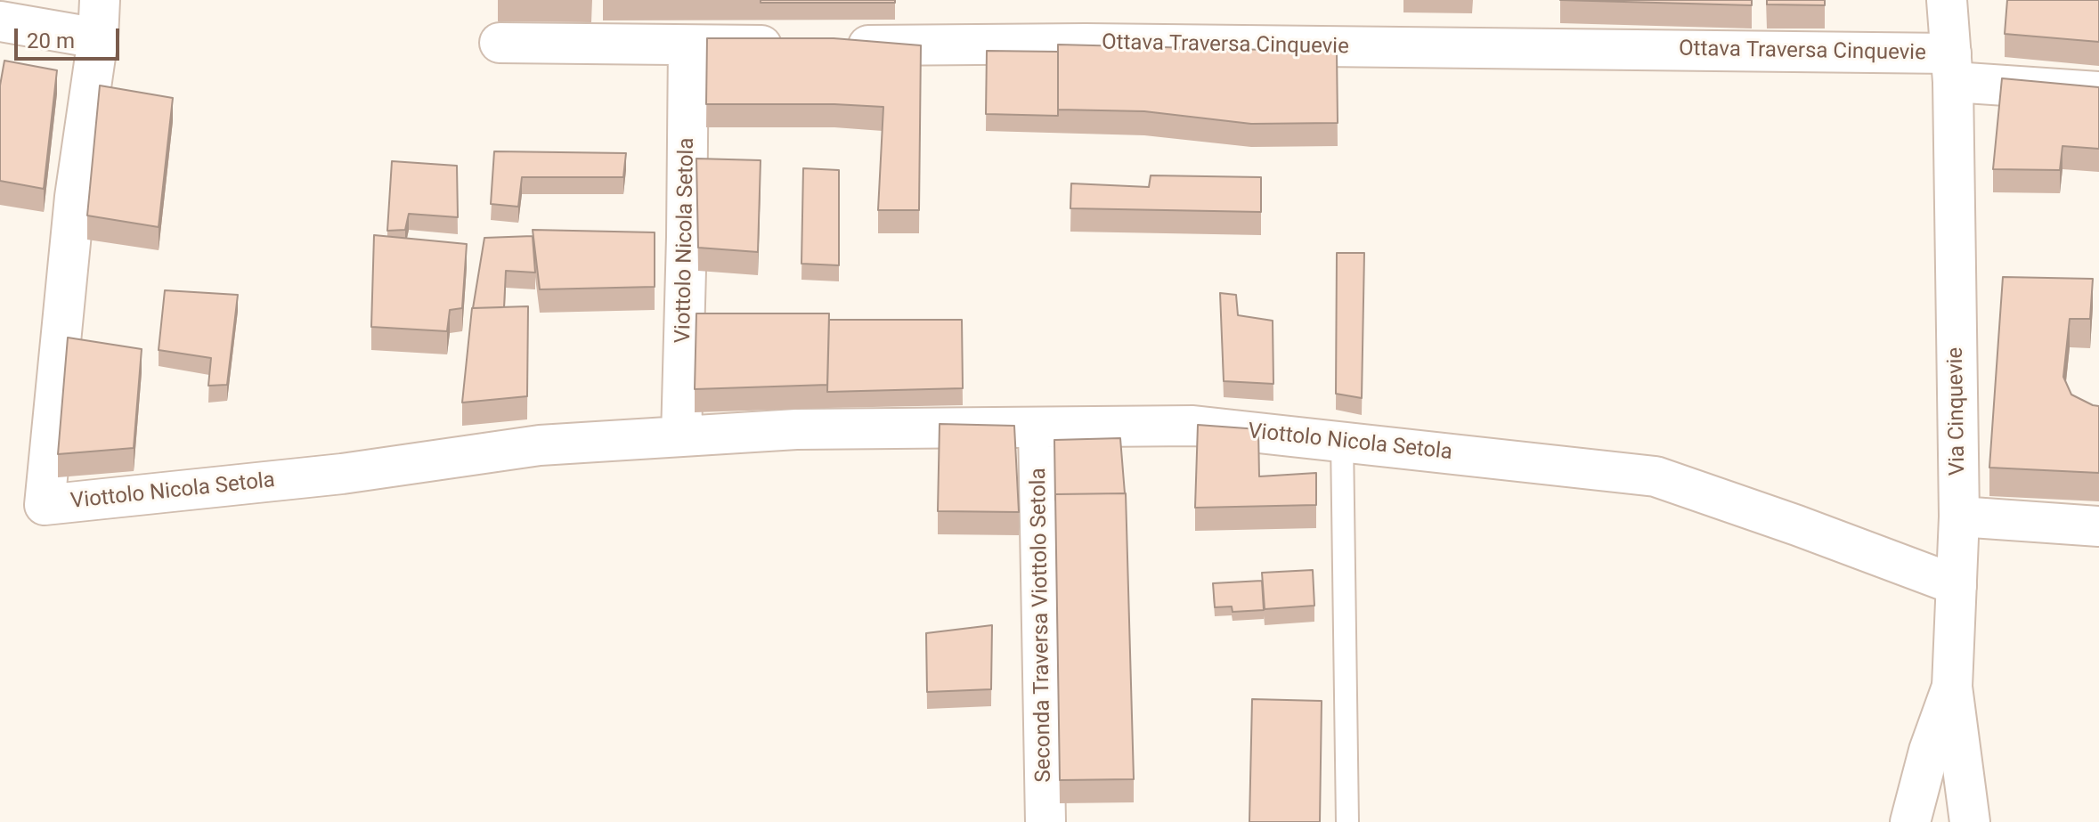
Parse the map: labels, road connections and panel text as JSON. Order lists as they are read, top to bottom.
{
  "streets": {
    "street": [
      "Ottava Traversa Cinquevie",
      "Viottolo Nicola Setola",
      "Via Cinquevie",
      "Seconda Traversa Viottolo Setola"
    ]
  },
  "crossings": [
    ["Ottava Traversa Cinquevie", "Via Cinquevie"],
    ["Viottolo Nicola Setola", "Via Cinquevie"],
    ["Viottolo Nicola Setola", "Seconda Traversa Viottolo Setola"]
  ],
  "scale_bar": "20 m"
}
